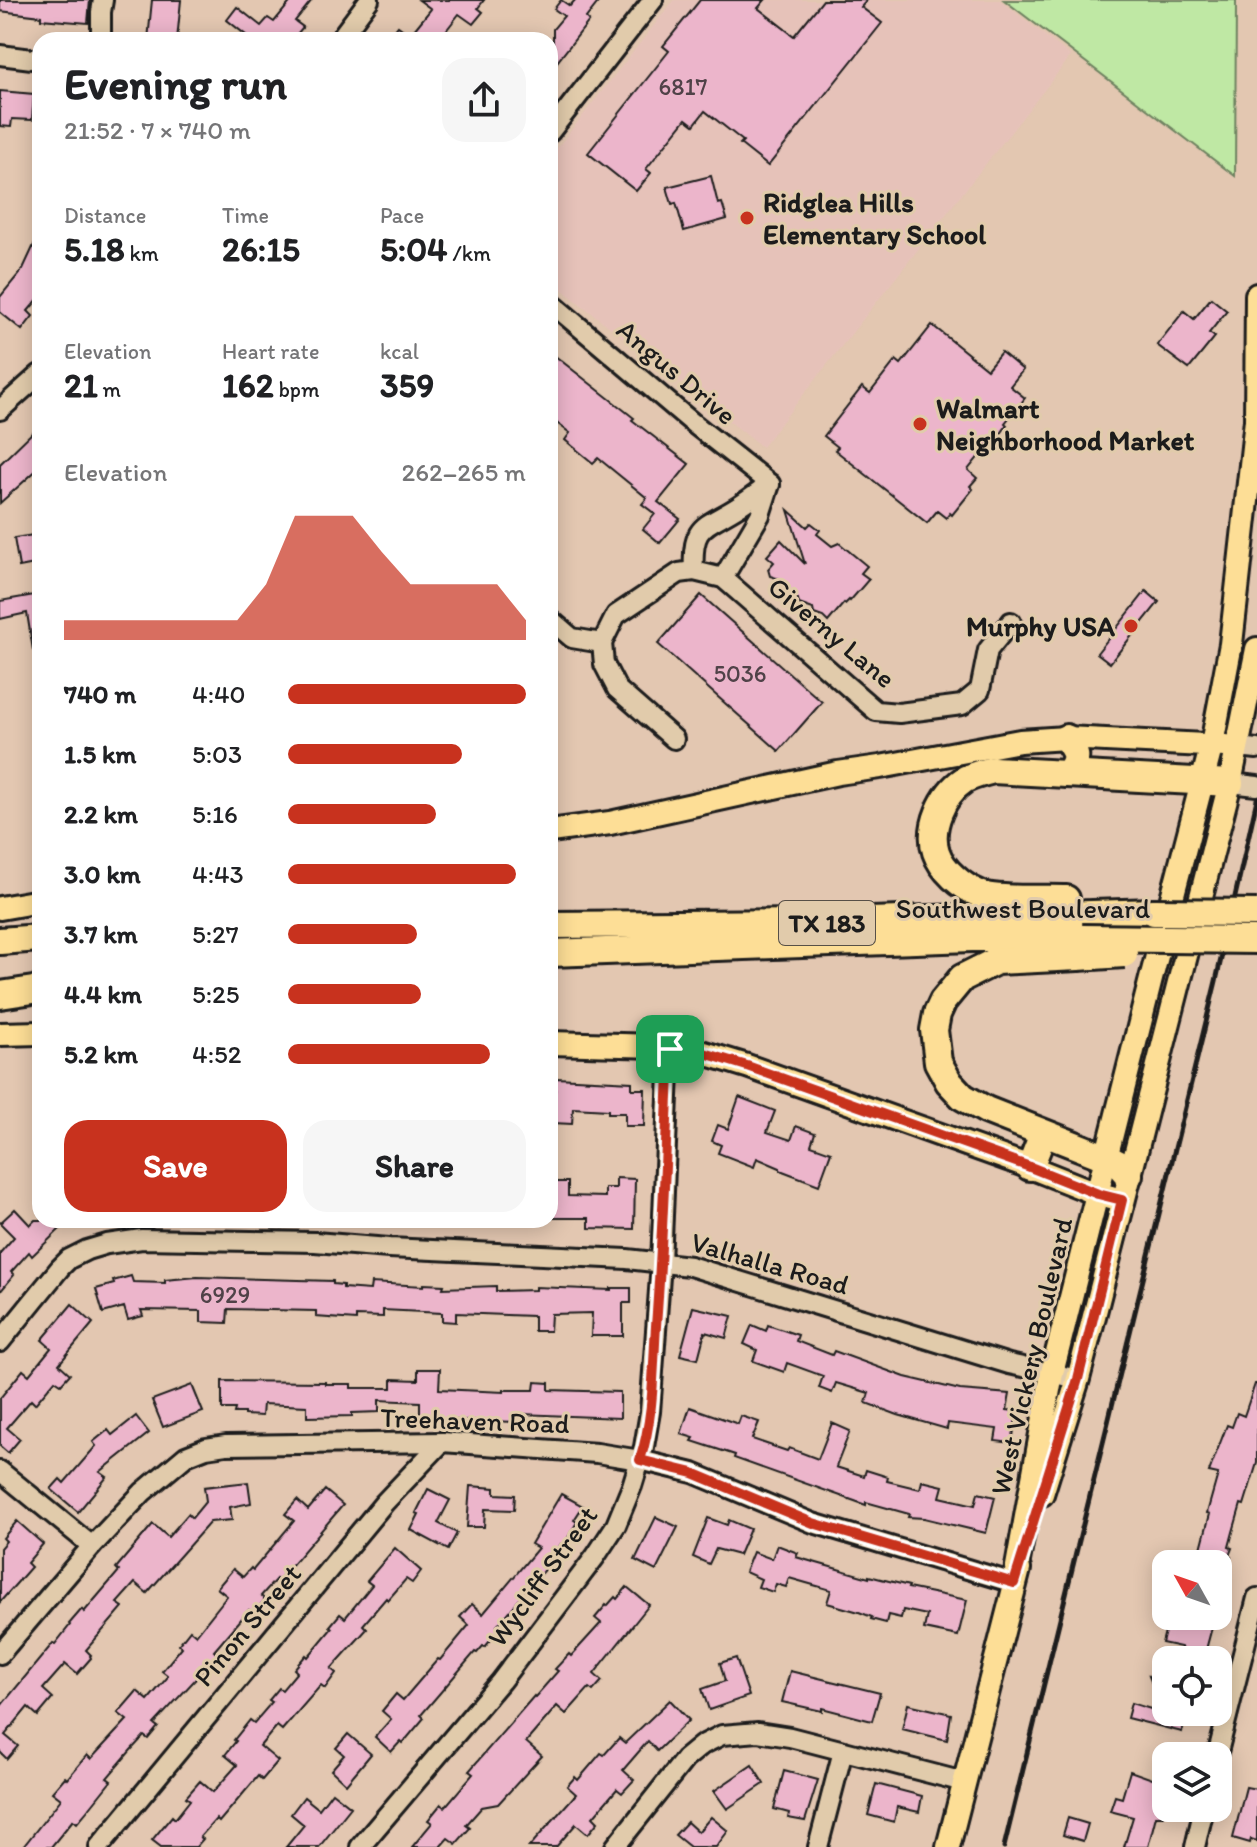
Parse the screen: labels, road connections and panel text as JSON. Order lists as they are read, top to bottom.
{
  "streets": {
    "highway": ["Southwest Boulevard", "TX 183"],
    "main road": ["West Vickery Boulevard"],
    "street": [
      "Angus Drive",
      "Giverny Lane",
      "Valhalla Road",
      "Treehaven Road",
      "Wycliff Street",
      "Pinon Street"
    ]
  },
  "crossings": [
    ["Valhalla Road", "West Vickery Boulevard"],
    ["Valhalla Road", "Wycliff Street"],
    ["West Vickery Boulevard", "Treehaven Road"],
    ["Treehaven Road", "Wycliff Street"],
    ["Treehaven Road", "Pinon Street"]
  ],
  "places": ["Ridglea Hills Elementary School", "Walmart Neighborhood Market", "Murphy USA"],
  "house_numbers": ["6817", "5036", "6929"],
  "north": "top left",
  "page": {
    "heading": ["Evening run", "21:52 · 7 × 740 m"],
    "stats": [
      ["Distance", "5.18 km"],
      ["Time", "26:15"],
      ["Pace", "5:04 /km"],
      ["Elevation", "21 m"],
      ["Heart rate", "162 bpm"],
      ["kcal", "359"]
    ],
    "chart": ["Elevation", "262–265 m"],
    "list": [
      {
        "name": "740 m",
        "note": "4:40"
      },
      {
        "name": "1.5 km",
        "note": "5:03"
      },
      {
        "name": "2.2 km",
        "note": "5:16"
      },
      {
        "name": "3.0 km",
        "note": "4:43"
      },
      {
        "name": "3.7 km",
        "note": "5:27"
      },
      {
        "name": "4.4 km",
        "note": "5:25"
      },
      {
        "name": "5.2 km",
        "note": "4:52"
      }
    ],
    "buttons": ["Save", "Share"]
  }
}
